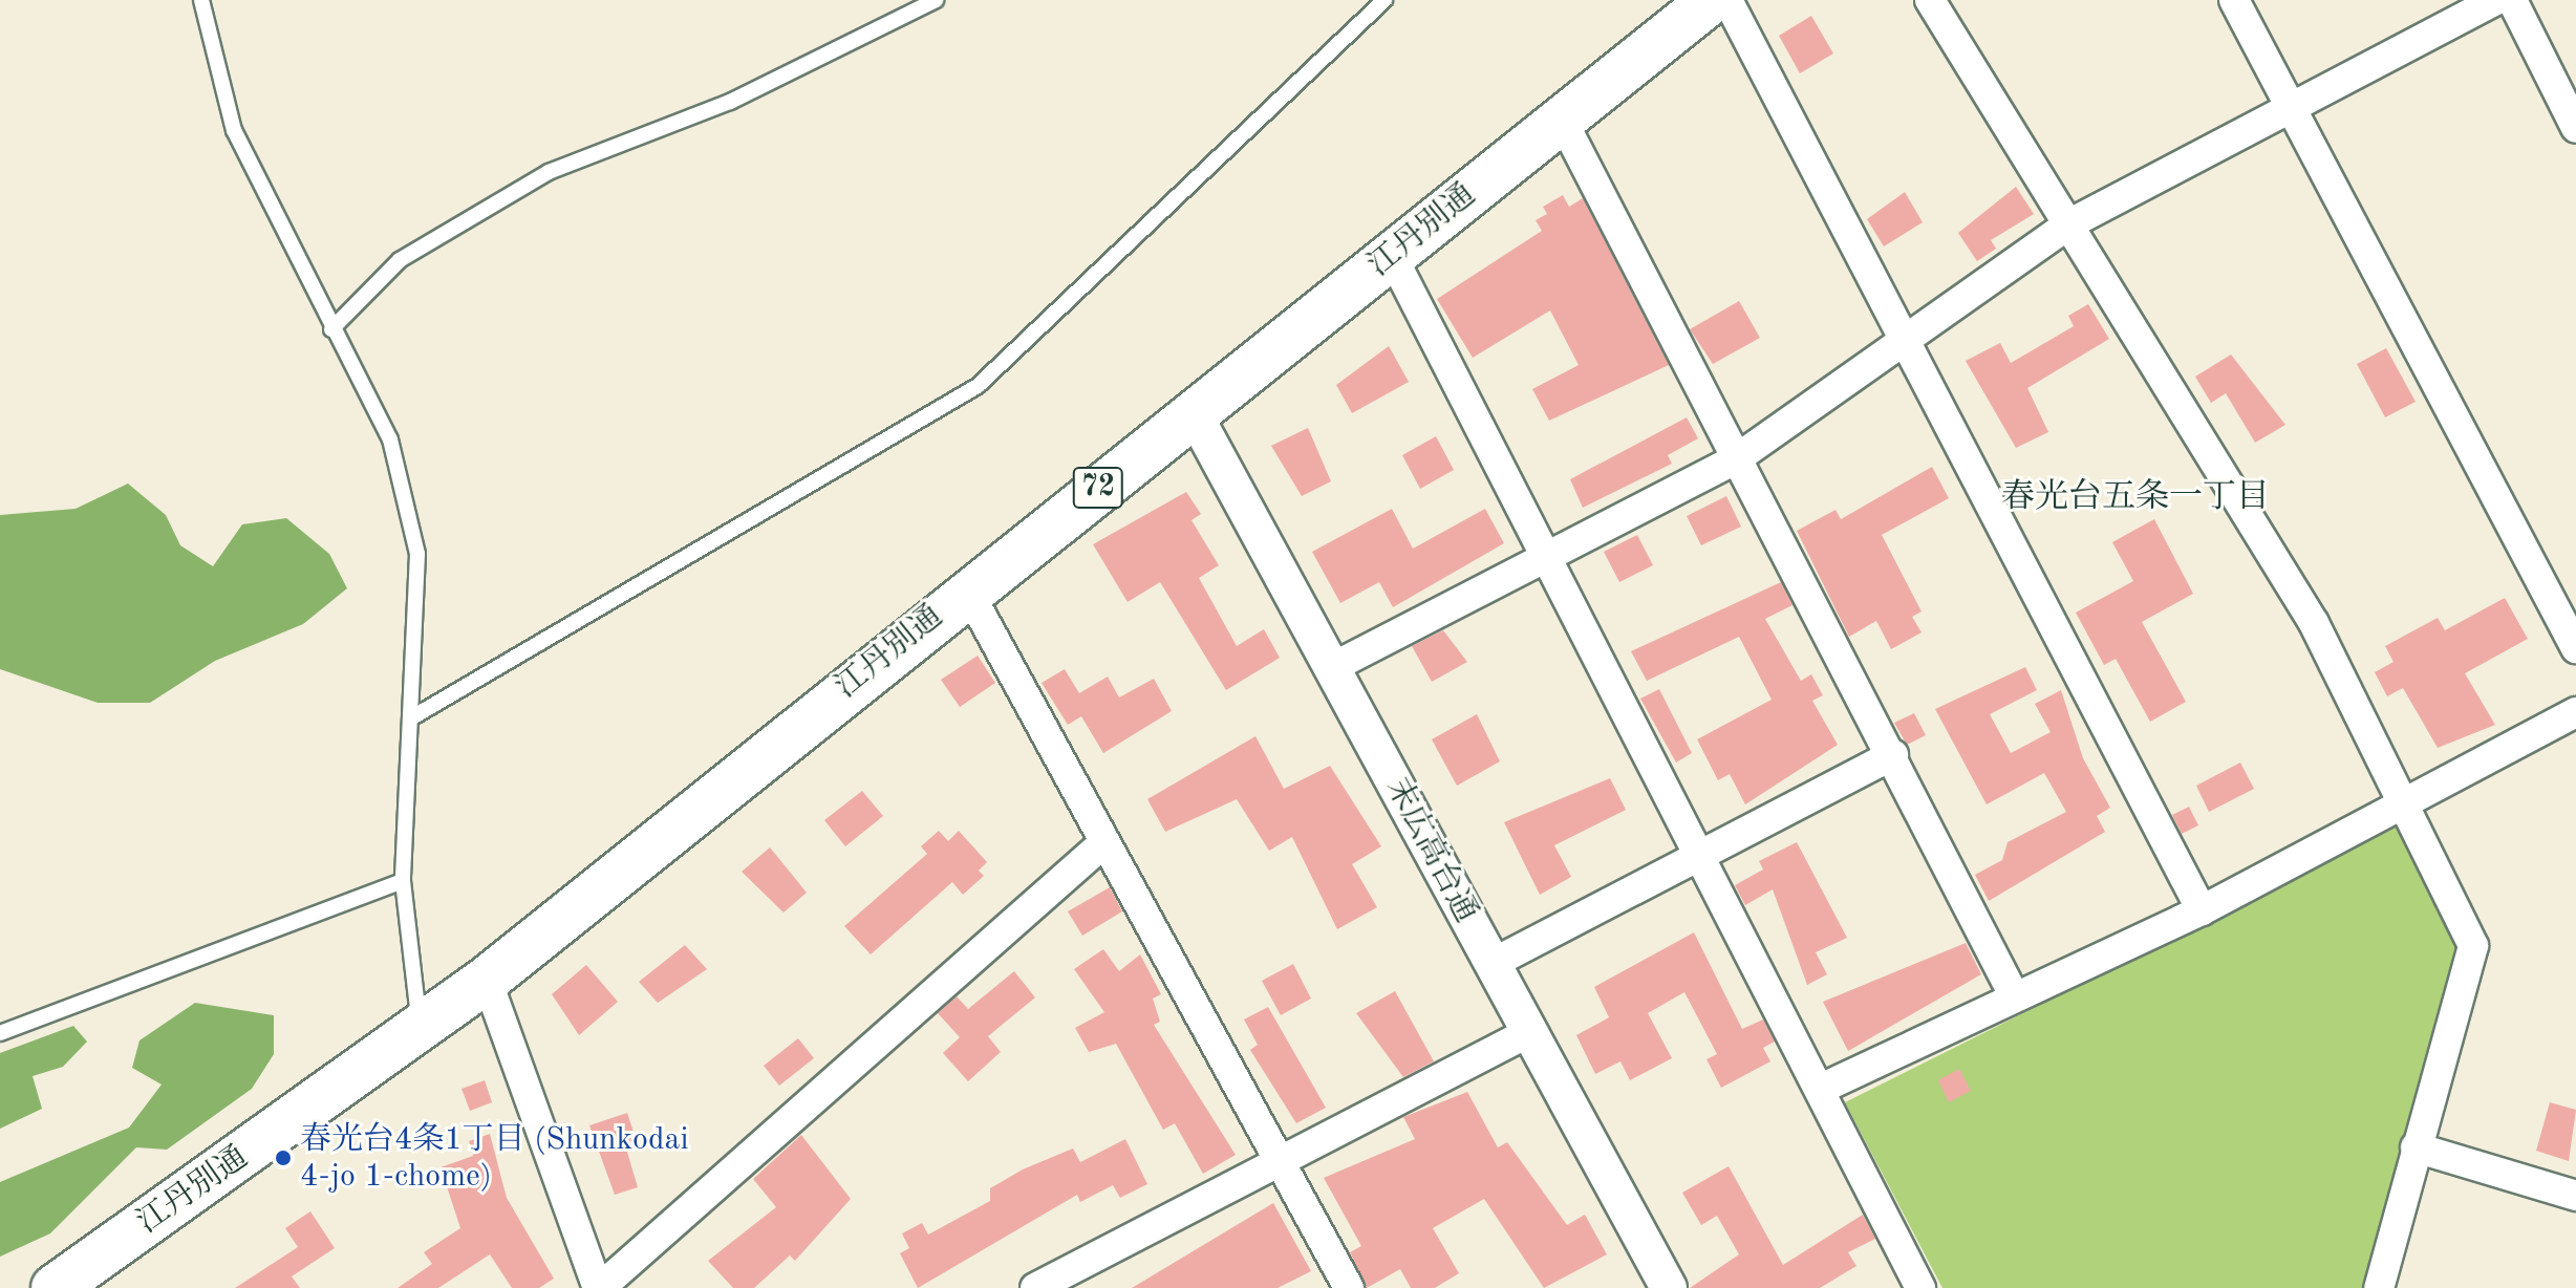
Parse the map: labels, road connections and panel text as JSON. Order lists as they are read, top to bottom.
{
  "streets": {
    "main road": ["江丹別通", "72"],
    "street": ["末広高台通"]
  },
  "crossings": [
    ["江丹別通", "末広高台通"]
  ],
  "districts": ["春光台五条一丁目"],
  "places": ["春光台4条1丁目 (Shunkodai 4-jo 1-chome)"]
}
